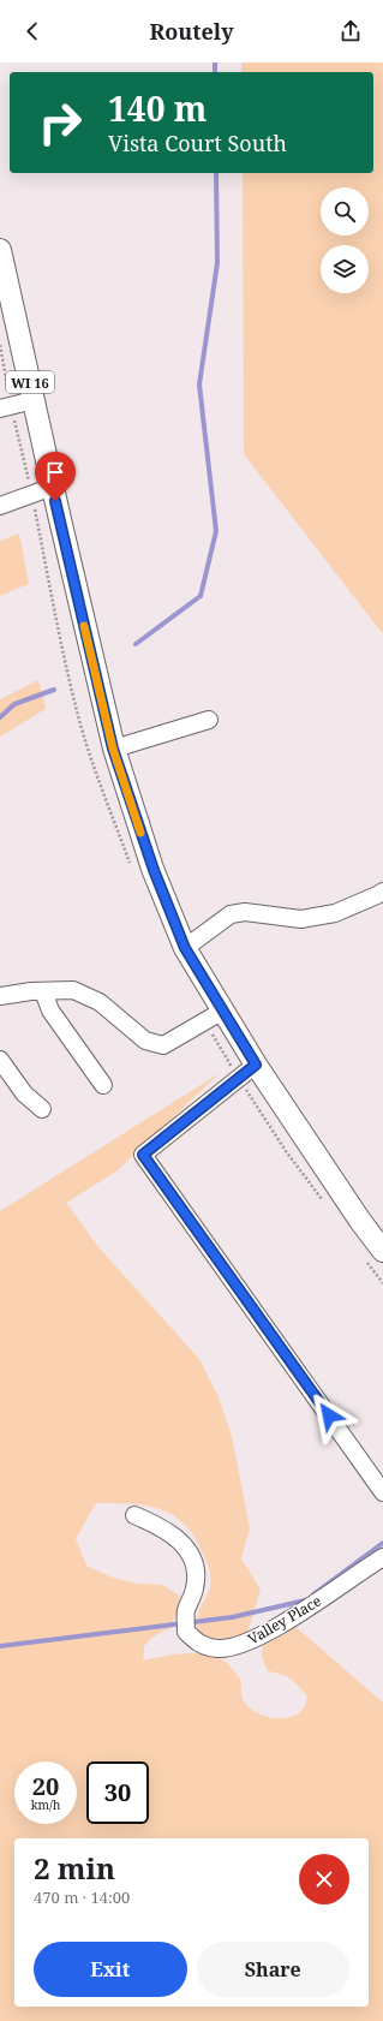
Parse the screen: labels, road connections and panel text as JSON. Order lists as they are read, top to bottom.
{
  "streets": {
    "main road": ["WI 16"],
    "street": ["Valley Place"]
  },
  "page": {
    "header": "Routely",
    "turn": ["140 m", "Vista Court South"],
    "speed": "20 km/h",
    "limit": "30",
    "heading": ["2 min", "470 m · 14:00"],
    "buttons": ["Exit", "Share"]
  }
}
